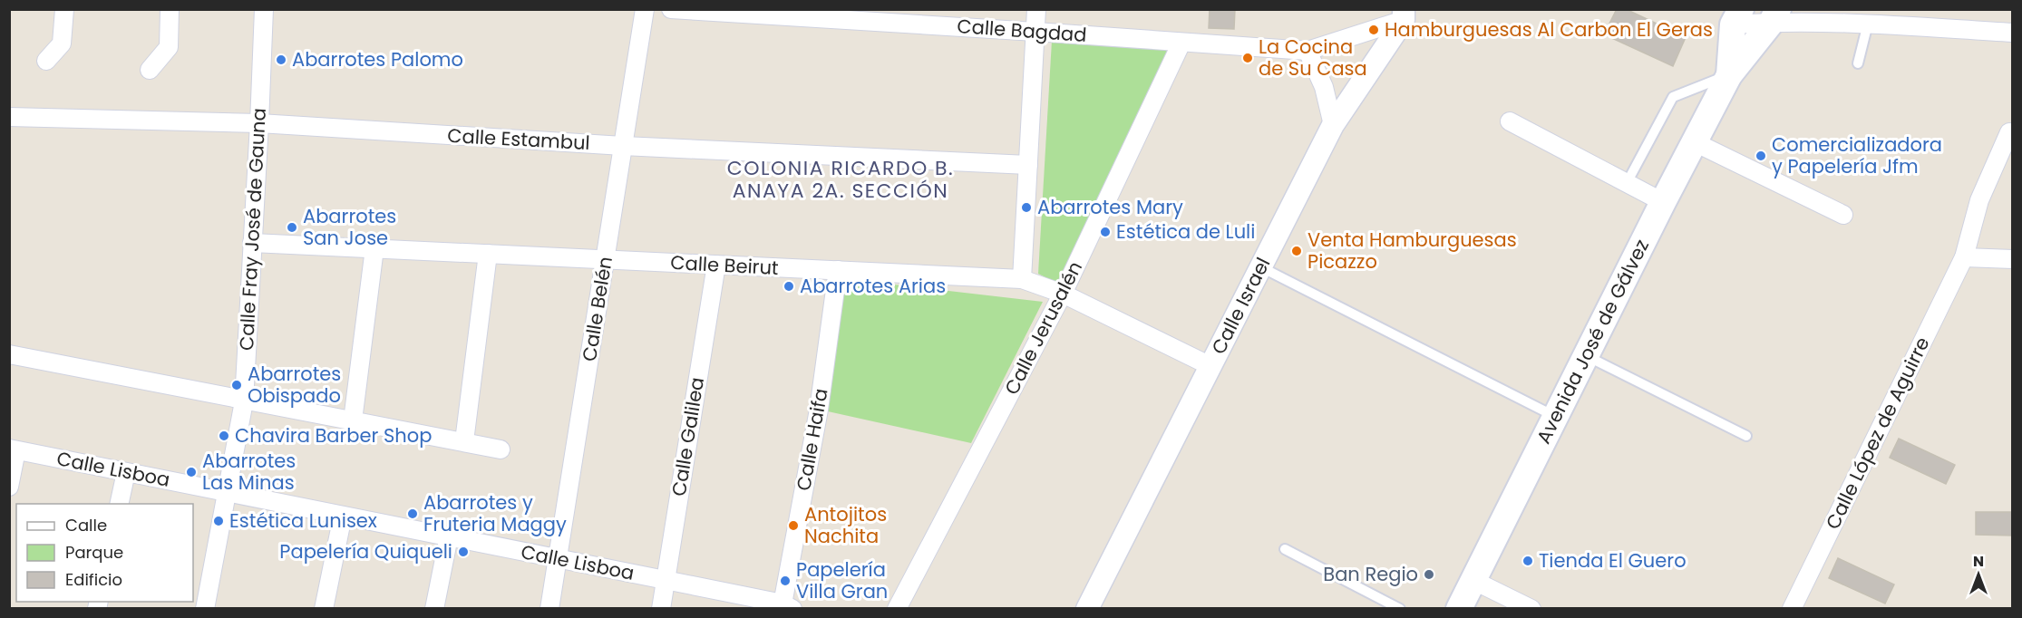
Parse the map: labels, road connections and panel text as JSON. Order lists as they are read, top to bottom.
{
  "streets": {
    "main road": ["Avenida José de Gálvez"],
    "street": [
      "Calle Bagdad",
      "Calle Estambul",
      "Calle Fray José de Gauna",
      "Calle Beirut",
      "Calle Israel",
      "Calle Belén",
      "Calle Jerusalén",
      "Calle López de Aguirre",
      "Calle Galilea",
      "Calle Haifa",
      "Calle Lisboa"
    ]
  },
  "crossings": [
    ["Calle Bagdad", "Calle Israel"],
    ["Calle Bagdad", "Calle Jerusalén"],
    ["Calle Estambul", "Calle Fray José de Gauna"],
    ["Calle Estambul", "Calle Belén"],
    ["Calle Fray José de Gauna", "Calle Beirut"],
    ["Calle Fray José de Gauna", "Calle Lisboa"],
    ["Calle Beirut", "Calle Israel"],
    ["Calle Beirut", "Calle Belén"],
    ["Calle Beirut", "Calle Jerusalén"],
    ["Calle Beirut", "Calle Galilea"],
    ["Calle Beirut", "Calle Haifa"],
    ["Calle Belén", "Calle Lisboa"],
    ["Calle Galilea", "Calle Lisboa"],
    ["Calle Haifa", "Calle Lisboa"]
  ],
  "districts": ["COLONIA RICARDO B. ANAYA 2A. SECCIÓN"],
  "places": [
    "Hamburguesas Al Carbon El Geras",
    "La Cocina de Su Casa",
    "Abarrotes Palomo",
    "Comercializadora y Papelería Jfm",
    "Abarrotes Mary",
    "Abarrotes San Jose",
    "Estética de Luli",
    "Venta Hamburguesas Picazzo",
    "Abarrotes Arias",
    "Abarrotes Obispado",
    "Chavira Barber Shop",
    "Abarrotes Las Minas",
    "Abarrotes y Fruteria Maggy",
    "Estética Lunisex",
    "Antojitos Nachita",
    "Papelería Quiqueli",
    "Tienda El Guero",
    "Ban Regio",
    "Papelería Villa Gran"
  ],
  "legend": ["Calle", "Parque", "Edificio"],
  "north": "top"
}
